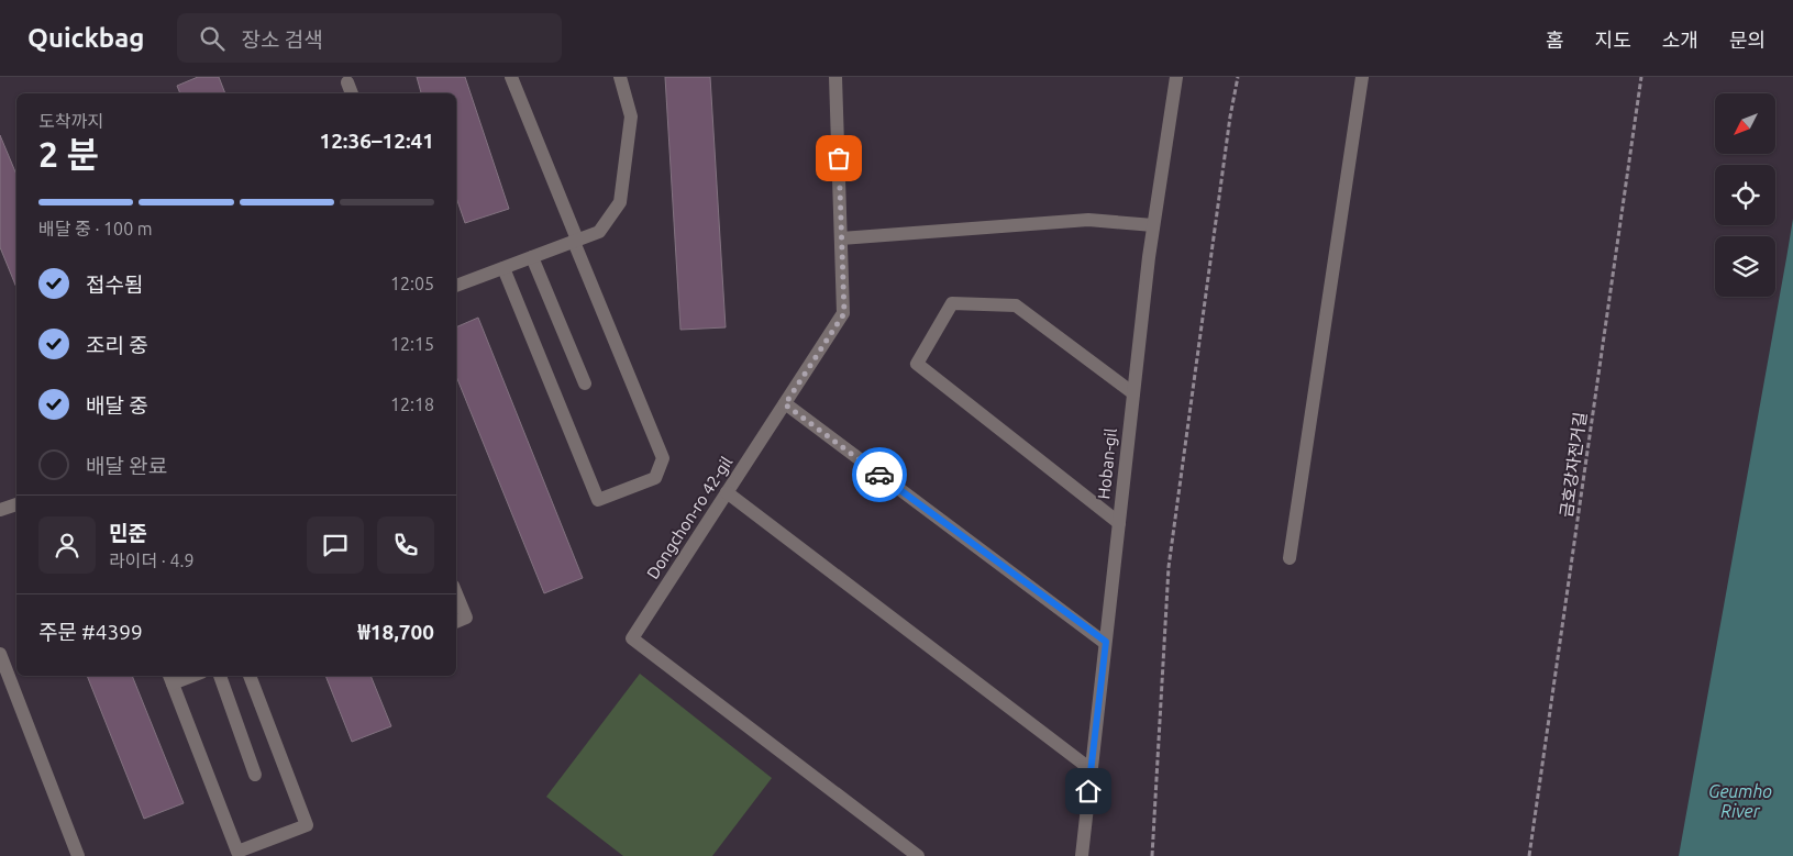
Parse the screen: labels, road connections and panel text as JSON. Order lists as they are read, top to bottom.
{
  "streets": {
    "street": ["Hoban-gil", "Dongchon-ro 42-gil"],
    "path": ["금호강자전거길"]
  },
  "water": ["Geumho River"],
  "north": "bottom left",
  "page": {
    "header": "Quickbag",
    "search": "장소 검색",
    "nav": [
      "홈",
      "지도",
      "소개",
      "문의"
    ],
    "heading": ["2 분", "도착까지", "12:36–12:41"],
    "panel": [
      "민준",
      "라이더 · 4.9",
      "주문 #4399",
      "₩18,700"
    ],
    "bar": "배달 중 · 100 m",
    "list": [
      ["접수됨", "12:05"],
      ["조리 중", "12:15"],
      ["배달 중", "12:18"],
      "배달 완료"
    ]
  }
}
